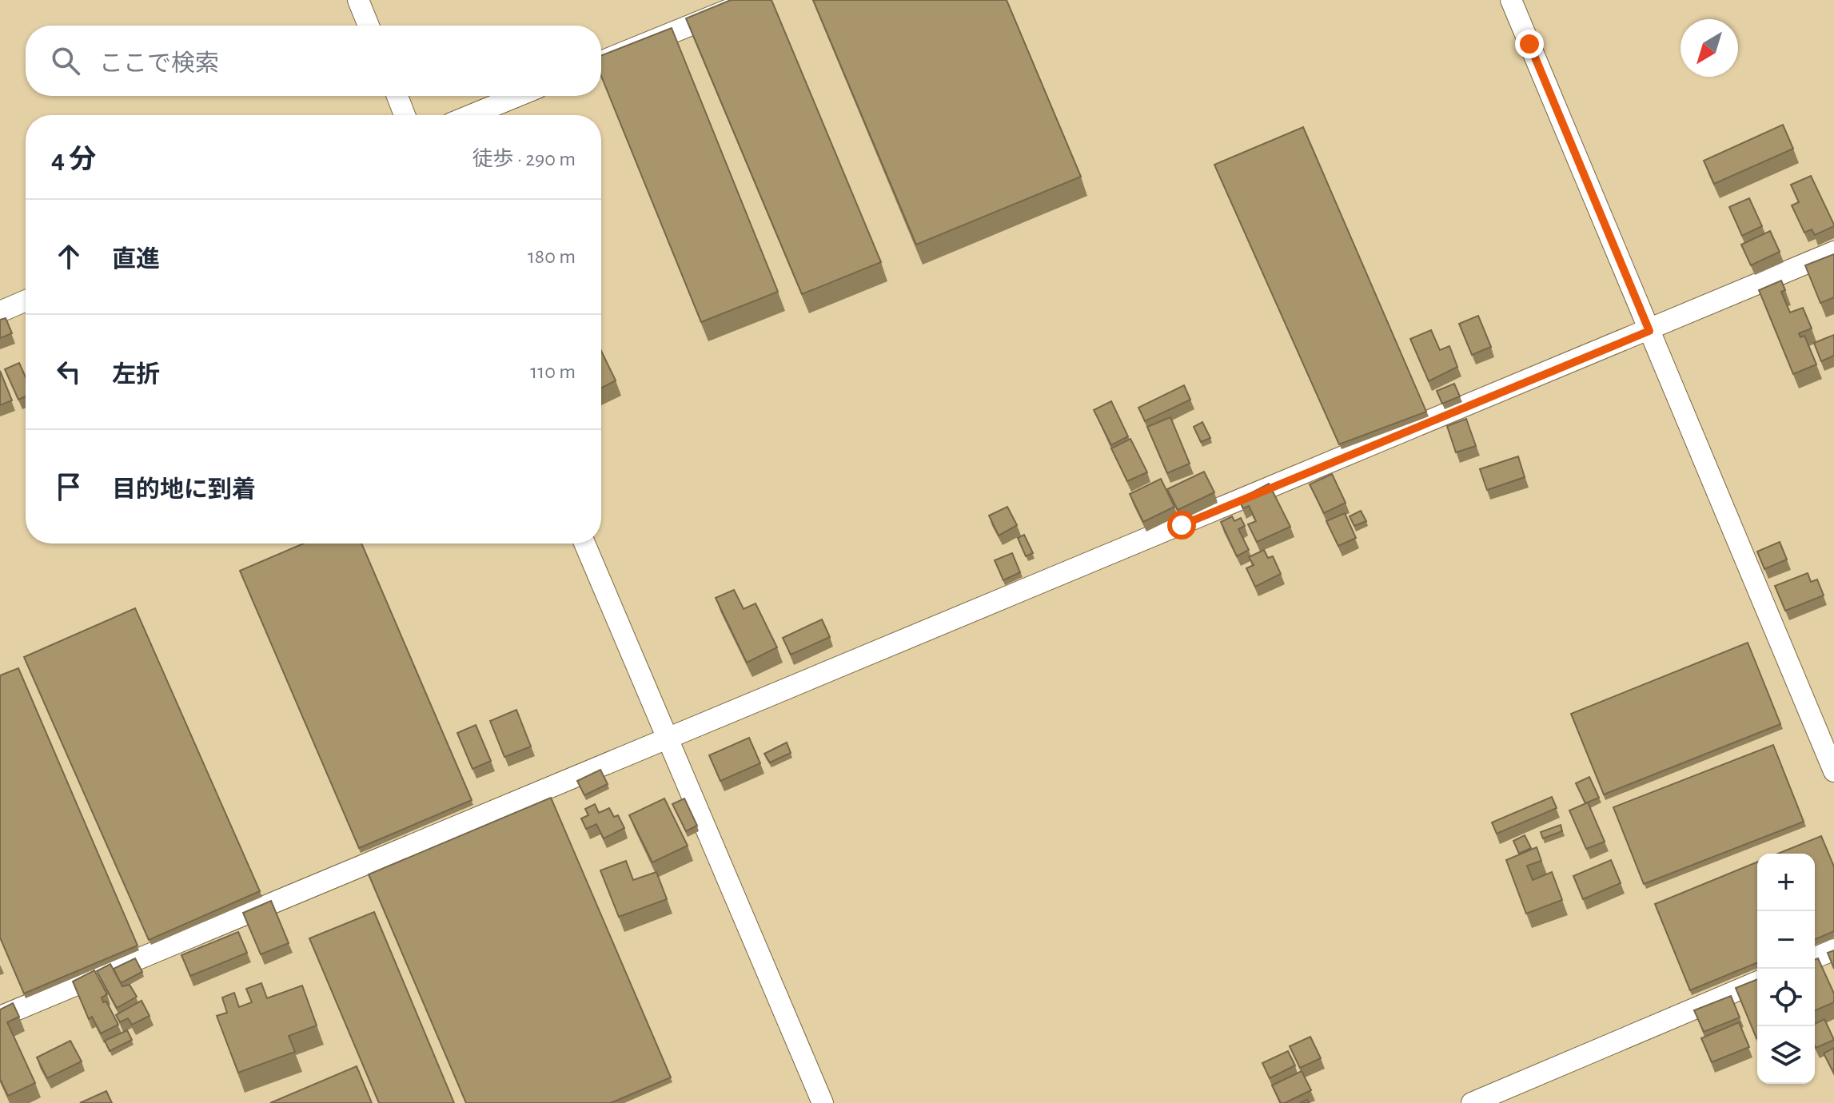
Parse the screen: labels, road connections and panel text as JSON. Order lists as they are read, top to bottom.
{
  "north": "bottom left",
  "page": {
    "search": "ここで検索",
    "heading": ["4 分", "徒歩 · 290 m"],
    "list": [
      ["直進", "180 m"],
      ["左折", "110 m"],
      "目的地に到着"
    ],
    "map_buttons": ["+", "−"]
  }
}
